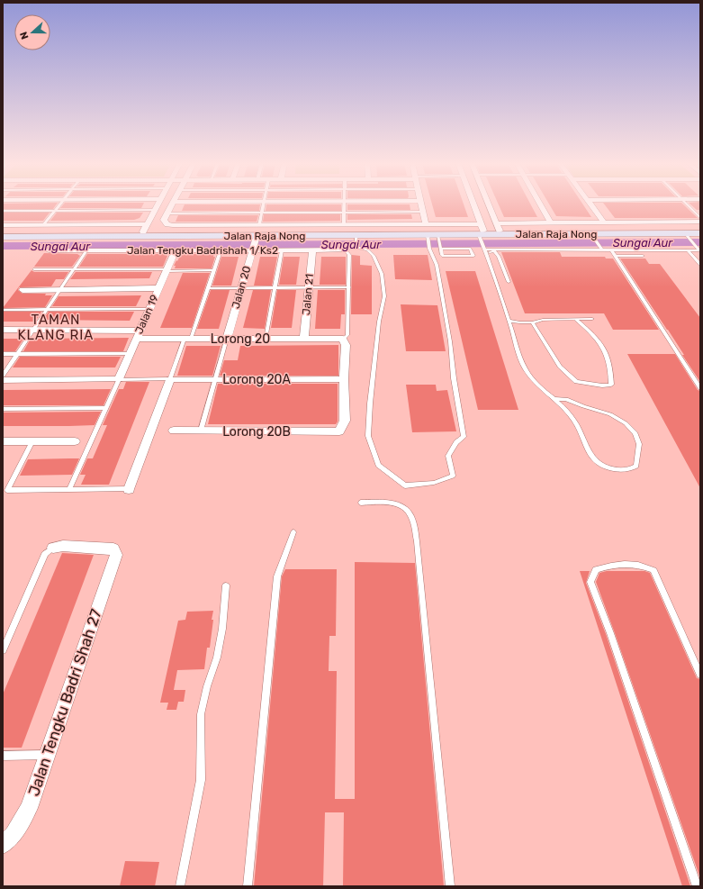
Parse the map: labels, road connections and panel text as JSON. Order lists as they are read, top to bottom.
{
  "streets": {
    "main road": ["Jalan Raja Nong"],
    "street": [
      "Jalan Tengku Badrishah 1/Ks2",
      "Jalan 20",
      "Jalan 21",
      "Jalan 19",
      "Lorong 20",
      "Lorong 20A",
      "Lorong 20B",
      "Jalan Tengku Badri Shah 27"
    ]
  },
  "crossings": [
    ["Jalan Raja Nong", "Jalan Tengku Badrishah 1/Ks2"],
    ["Jalan Raja Nong", "Jalan 20"],
    ["Jalan Tengku Badrishah 1/Ks2", "Jalan 20"],
    ["Jalan Tengku Badrishah 1/Ks2", "Jalan 21"],
    ["Jalan Tengku Badrishah 1/Ks2", "Jalan 19"],
    ["Jalan 20", "Lorong 20"],
    ["Jalan 21", "Lorong 20"],
    ["Jalan 19", "Lorong 20"],
    ["Lorong 20A", "Lorong 20B"]
  ],
  "districts": ["TAMAN KLANG RIA"],
  "water": ["Sungai Aur"],
  "north": "left"
}
